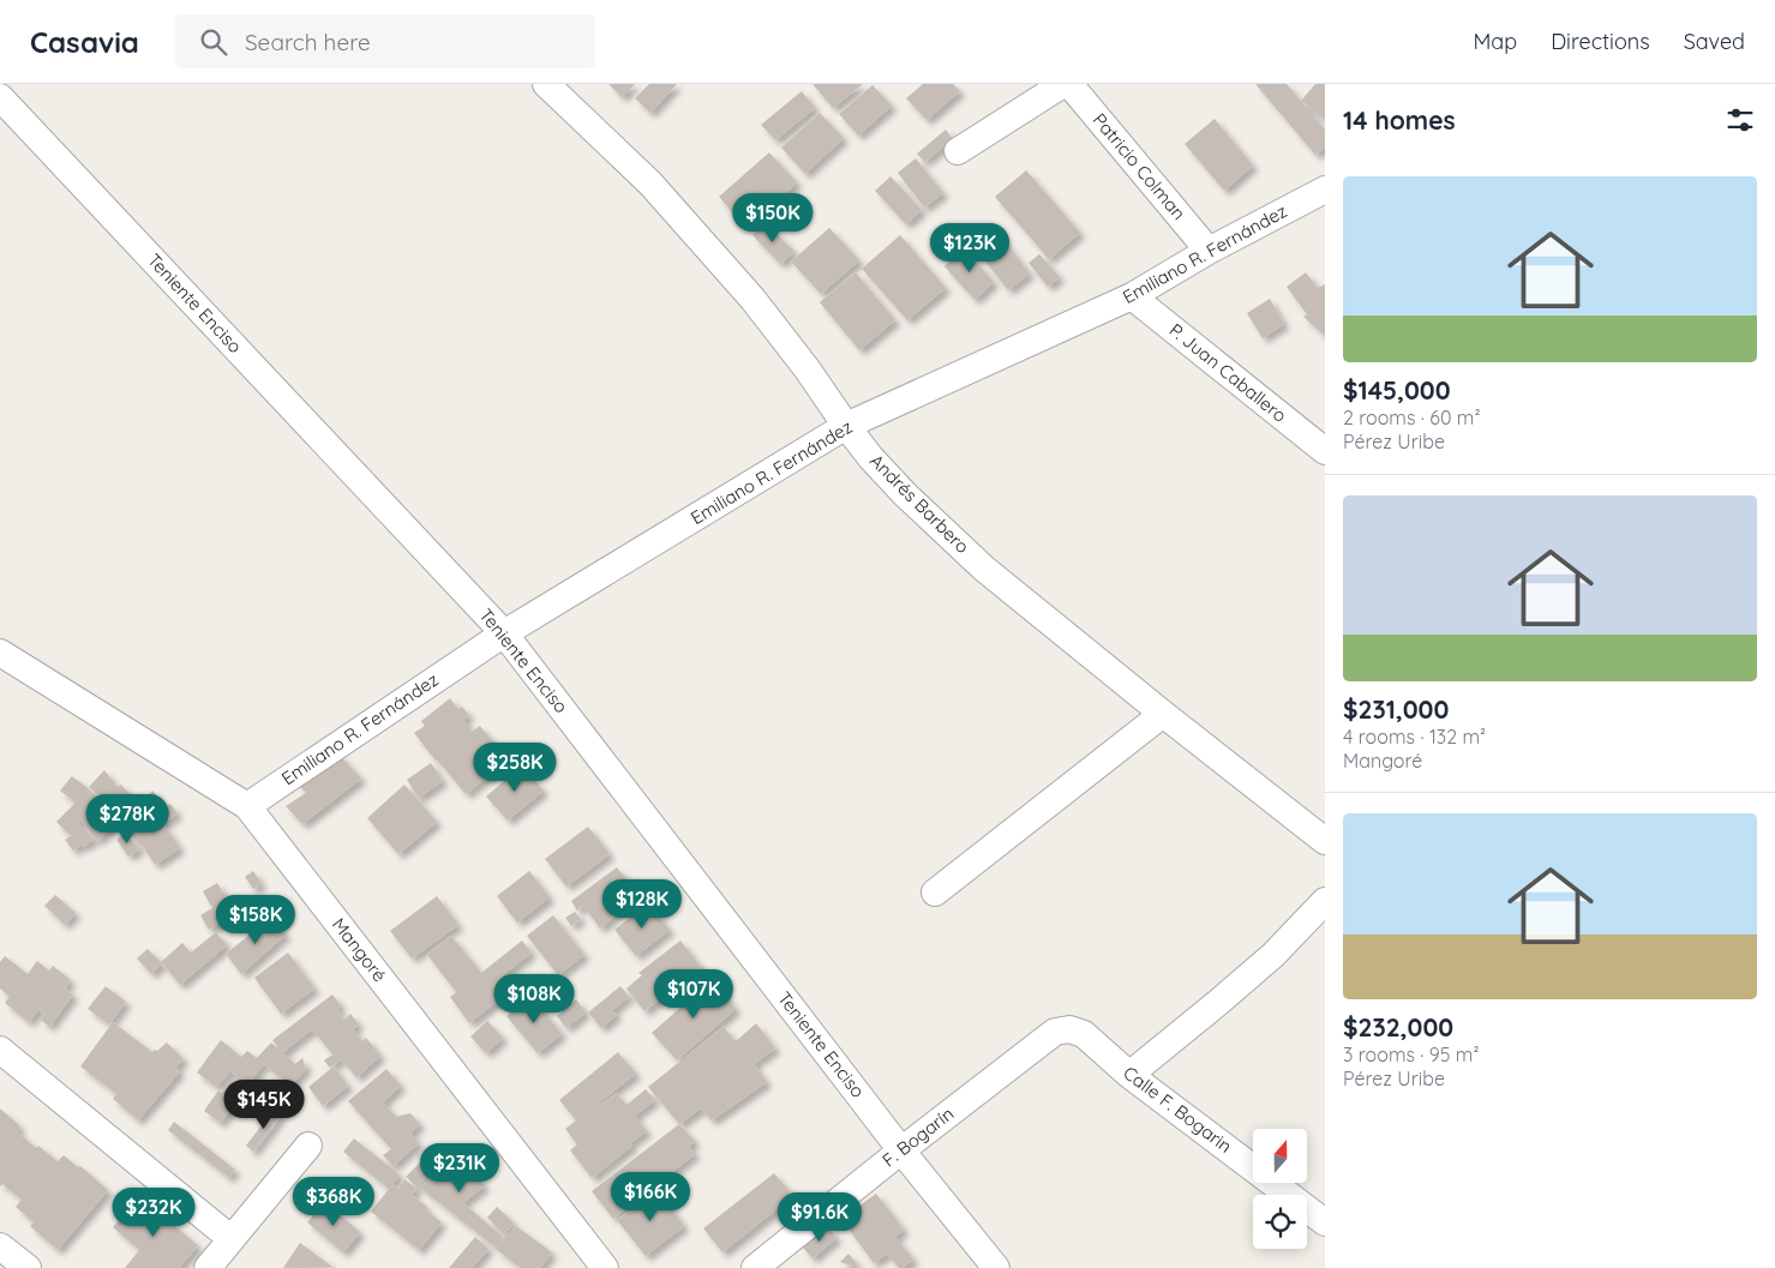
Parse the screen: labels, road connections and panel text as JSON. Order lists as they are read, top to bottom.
{
  "streets": {
    "street": [
      "Patricio Colman",
      "Emiliano R. Fernández",
      "Teniente Enciso",
      "P. Juan Caballero",
      "Andrés Barbero",
      "Mangoré",
      "Calle F. Bogarin",
      "F. Bogarín"
    ]
  },
  "crossings": [
    ["Patricio Colman", "Emiliano R. Fernández"],
    ["Emiliano R. Fernández", "Teniente Enciso"],
    ["Emiliano R. Fernández", "P. Juan Caballero"],
    ["Emiliano R. Fernández", "Andrés Barbero"],
    ["Emiliano R. Fernández", "Mangoré"],
    ["Teniente Enciso", "F. Bogarín"],
    ["Calle F. Bogarin", "F. Bogarín"]
  ],
  "north": "top",
  "page": {
    "header": "Casavia",
    "search": "Search here",
    "nav": ["Map", "Directions", "Saved"],
    "heading": "14 homes",
    "list": [
      {
        "name": "$145,000",
        "note": "2 rooms · 60 m² · Pérez Uribe"
      },
      {
        "name": "$231,000",
        "note": "4 rooms · 132 m² · Mangoré"
      },
      {
        "name": "$232,000",
        "note": "3 rooms · 95 m² · Pérez Uribe"
      }
    ],
    "price": [
      "$150K",
      "$123K",
      "$258K",
      "$278K",
      "$128K",
      "$158K",
      "$107K",
      "$108K",
      "$145K",
      "$231K",
      "$166K",
      "$368K",
      "$232K",
      "$91.6K"
    ]
  }
}
